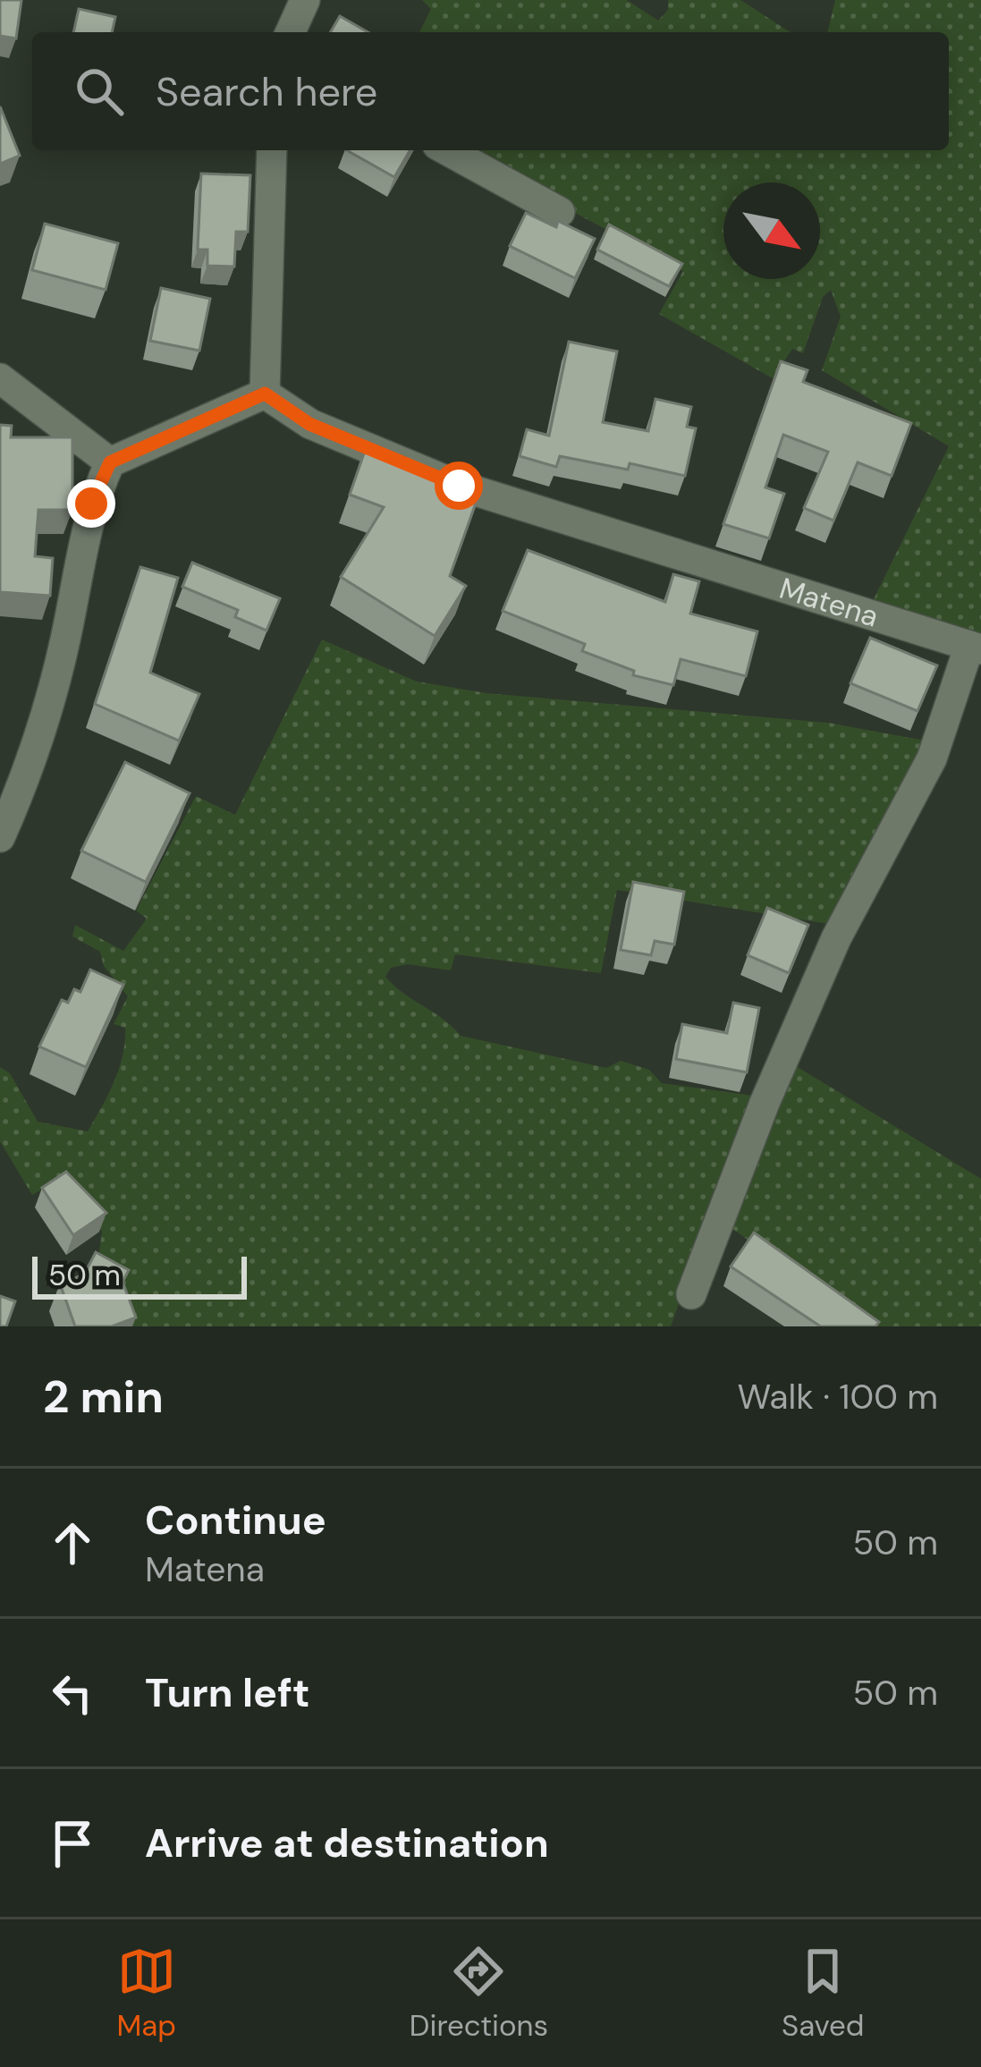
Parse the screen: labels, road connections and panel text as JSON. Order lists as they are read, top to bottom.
{
  "streets": {
    "street": ["Matena"]
  },
  "scale_bar": "50 m",
  "north": "bottom right",
  "page": {
    "search": "Search here",
    "scale": "50 m",
    "heading": ["2 min", "Walk · 100 m"],
    "list": [
      ["Continue", "Matena", "50 m"],
      ["Turn left", "50 m"],
      "Arrive at destination"
    ],
    "nav": ["Map", "Directions", "Saved"]
  }
}
